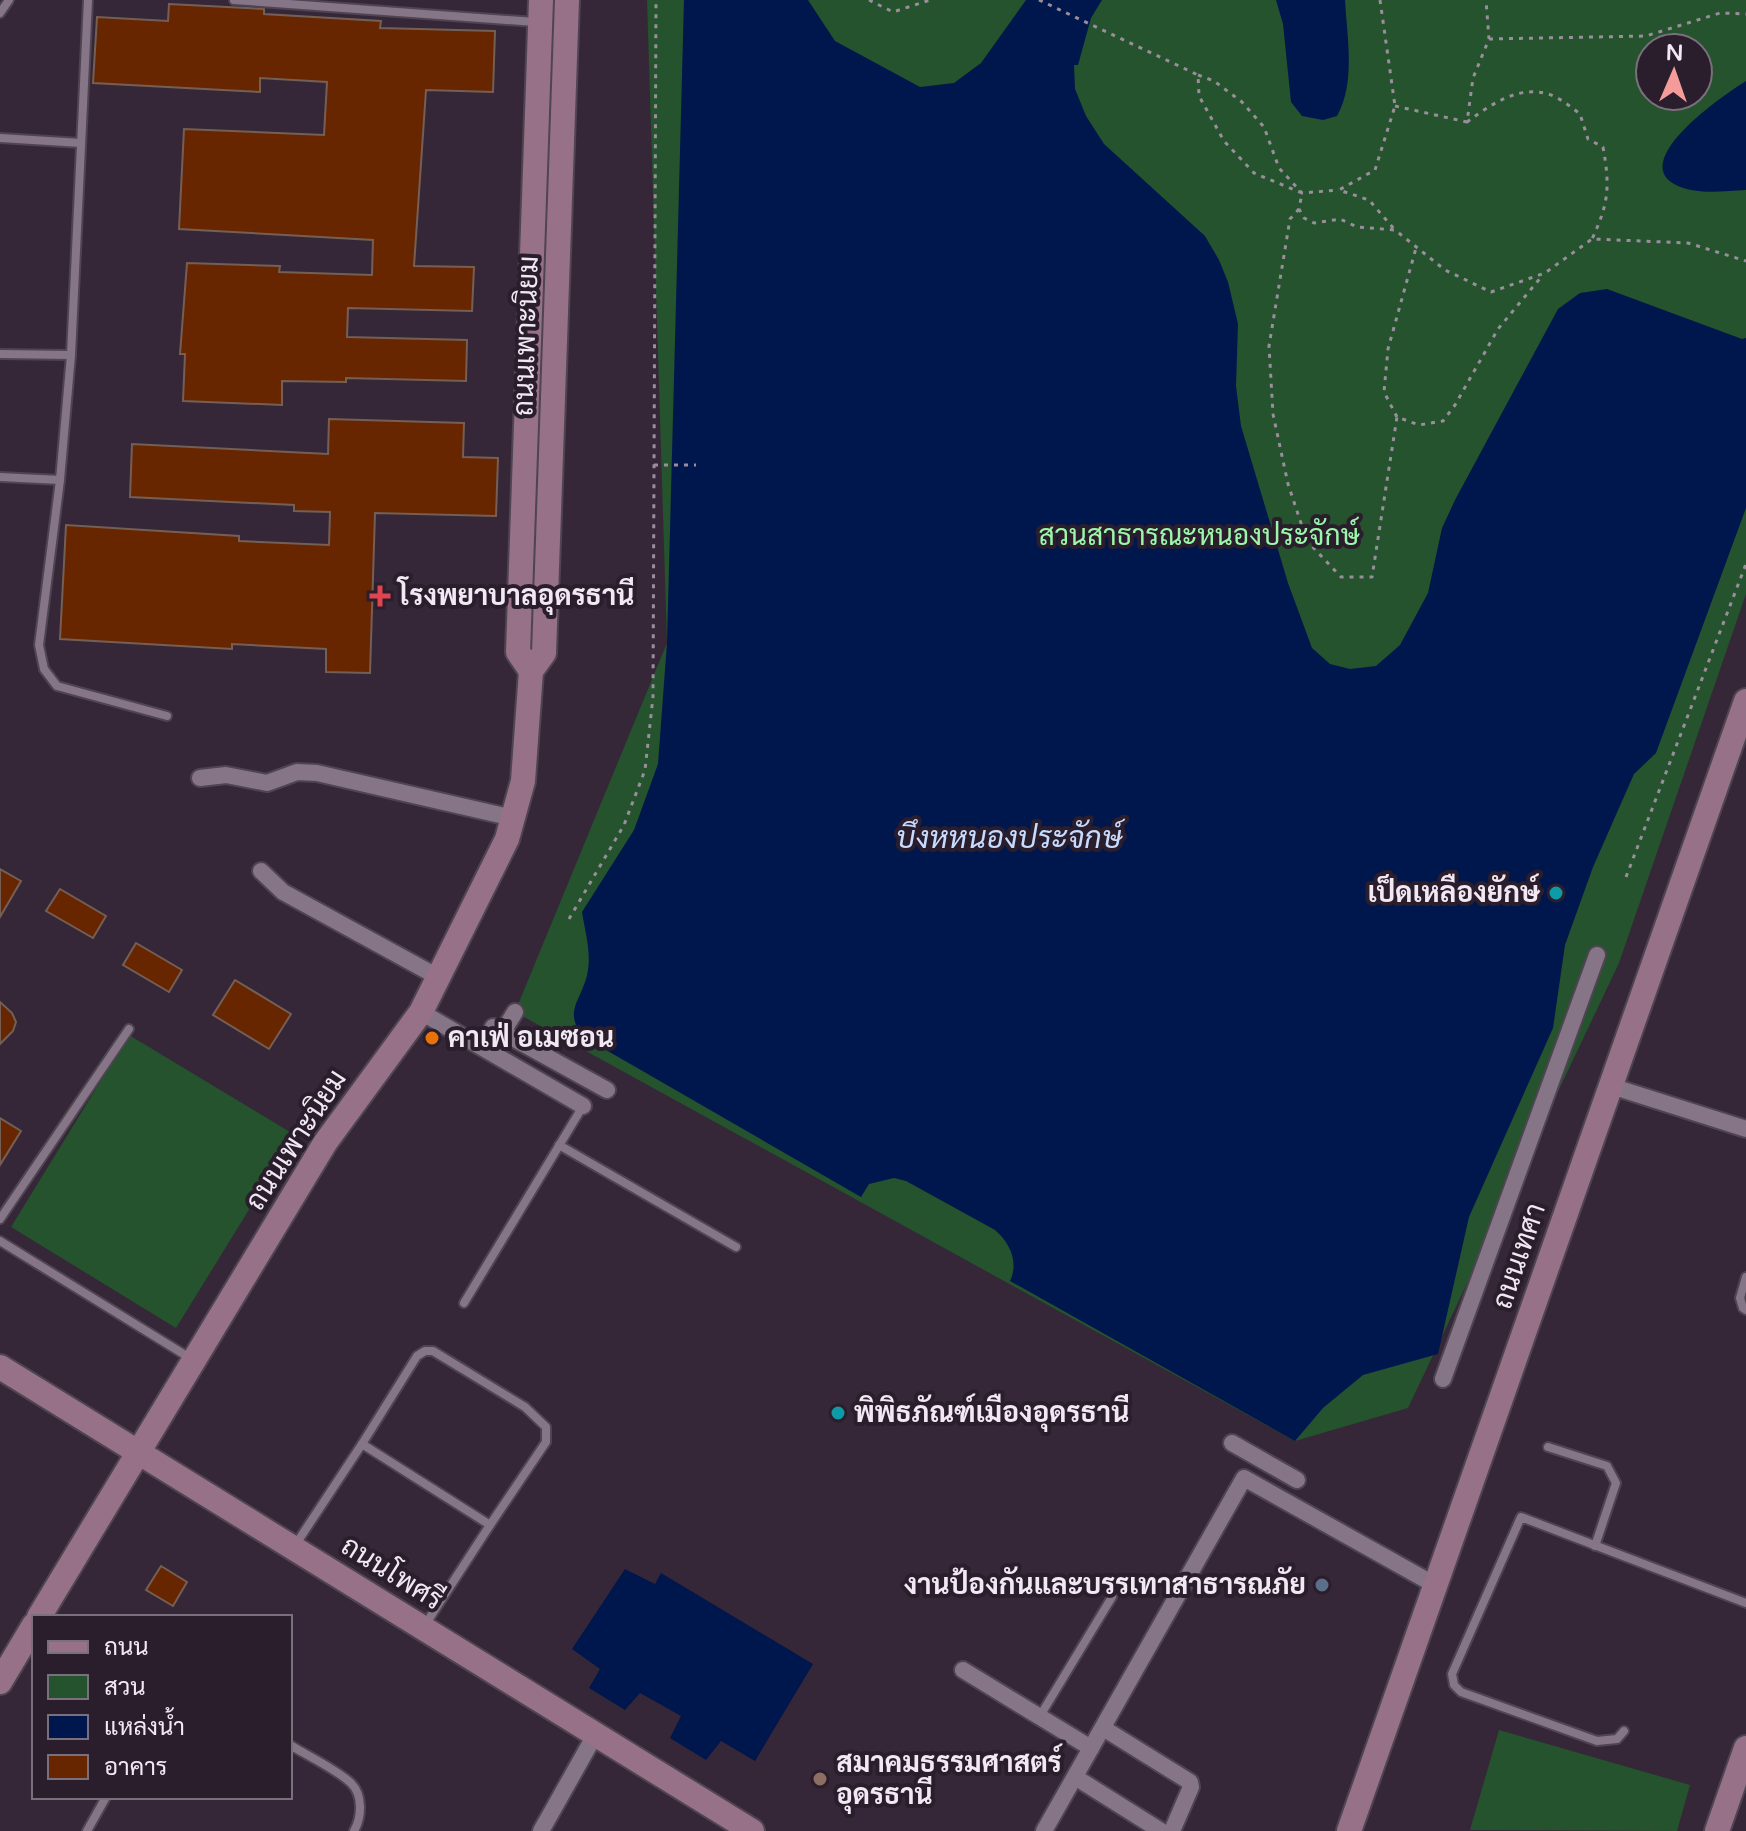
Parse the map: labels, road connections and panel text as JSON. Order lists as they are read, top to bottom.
{
  "streets": {
    "street": ["ถนนเพาะนิยม", "ถนนเทศา", "ถนนโพศรี"]
  },
  "crossings": [
    ["ถนนเพาะนิยม", "ถนนโพศรี"]
  ],
  "water": ["บึงหหนองประจักษ์"],
  "parks": ["สวนสาธารณะหนองประจักษ์"],
  "places": {
    "health": ["โรงพยาบาลอุดรธานี"],
    "other": [
      "เป็ดเหลืองยักษ์",
      "คาเฟ่ อเมซอน",
      "พิพิธภัณฑ์เมืองอุดรธานี",
      "งานป้องกันและบรรเทาสาธารณภัย",
      "สมาคมธรรมศาสตร์ อุดรธานี"
    ]
  },
  "legend": [
    "ถนน",
    "สวน",
    "แหล่งน้ำ",
    "อาคาร"
  ],
  "north": "top"
}
